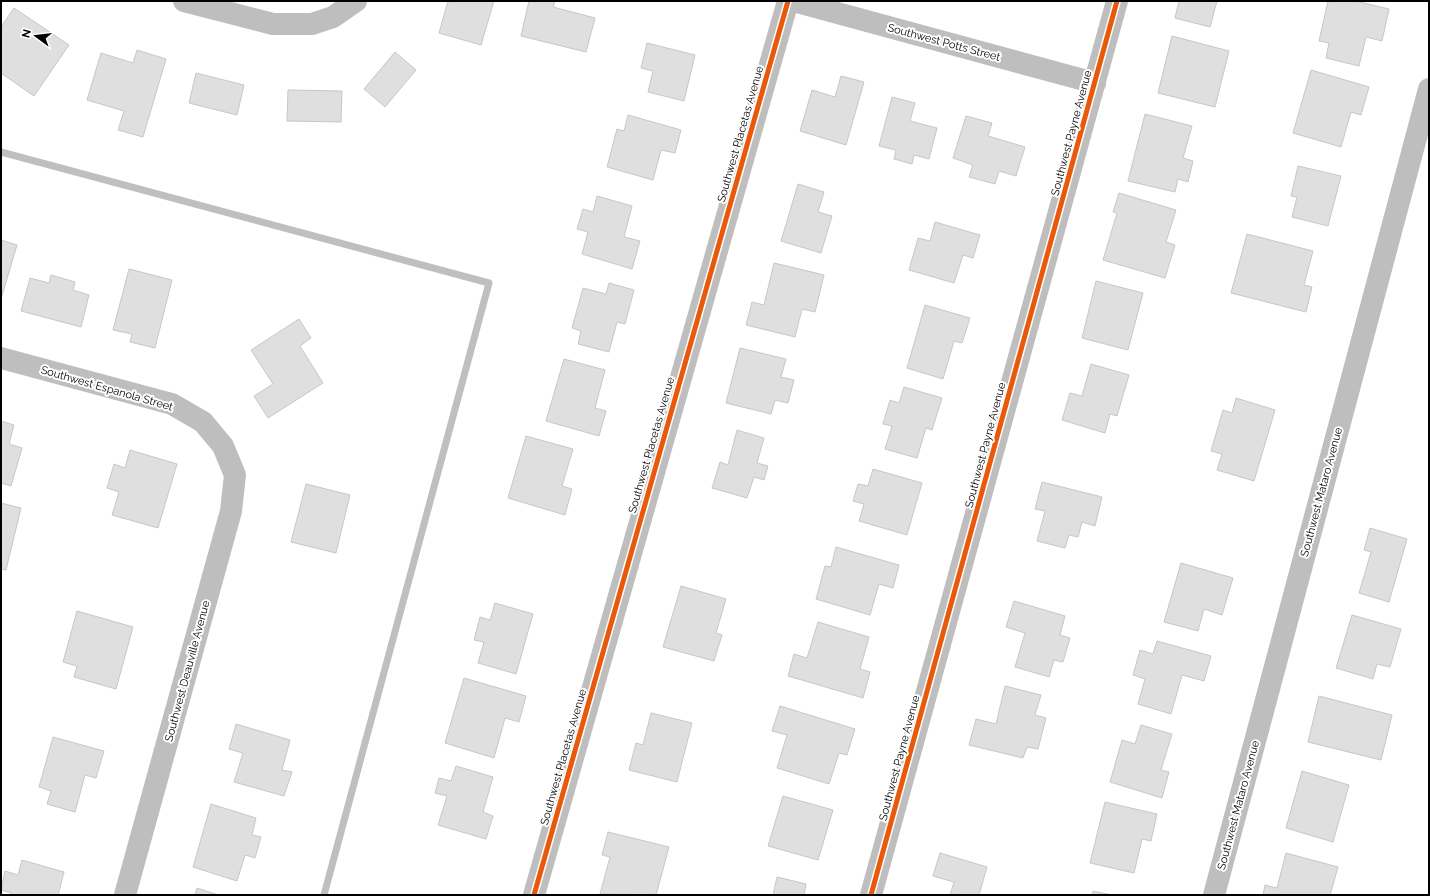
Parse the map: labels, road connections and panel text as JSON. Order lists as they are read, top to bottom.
{
  "streets": {
    "street": [
      "Southwest Potts Street",
      "Southwest Payne Avenue",
      "Southwest Placetas Avenue",
      "Southwest Espanola Street",
      "Southwest Mataro Avenue",
      "Southwest Deauville Avenue"
    ]
  },
  "crossings": [
    ["Southwest Potts Street", "Southwest Payne Avenue"],
    ["Southwest Espanola Street", "Southwest Deauville Avenue"]
  ],
  "north": "left"
}
